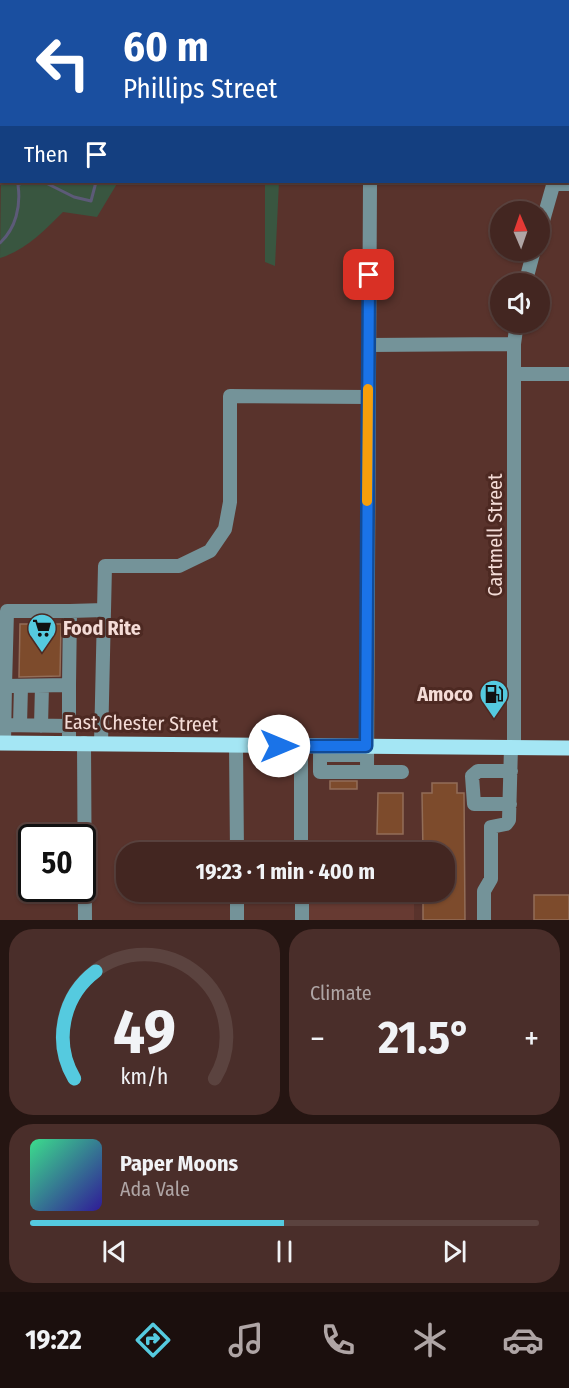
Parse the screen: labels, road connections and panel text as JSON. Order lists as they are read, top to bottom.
{
  "streets": {
    "main road": ["East Chester Street"],
    "street": ["Cartmell Street"]
  },
  "crossings": [
    ["Cartmell Street", "East Chester Street"]
  ],
  "places": {
    "supermarket": ["Food Rite"],
    "fuel station": ["Amoco"]
  },
  "north": "top",
  "page": {
    "turn": ["60 m", "Phillips Street"],
    "then": "Then",
    "limit": "50",
    "trip": "19:23 · 1 min · 400 m",
    "tile": "Climate",
    "heat": ["−", "21.5°", "+"],
    "song": ["Paper Moons", "Ada Vale"],
    "tabs": "19:22",
    "gauge": ["49", "km/h"]
  }
}
